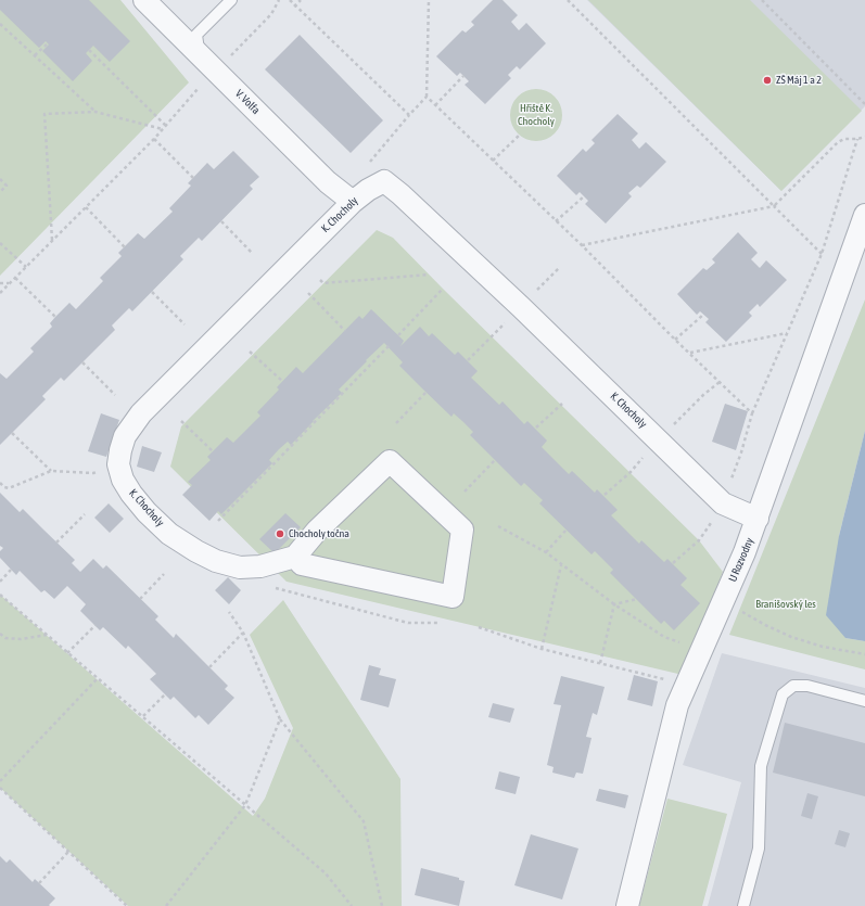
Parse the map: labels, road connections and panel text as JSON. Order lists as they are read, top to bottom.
{
  "streets": {
    "street": ["V. Volfa", "K. Chocholy", "U Rozvodny"]
  },
  "crossings": [
    ["V. Volfa", "K. Chocholy"],
    ["K. Chocholy", "U Rozvodny"]
  ],
  "parks": ["Hřiště K. Chocholy", "Branišovský les"],
  "places": ["ZŠ Máj 1 a 2", "Chocholy točna"]
}
